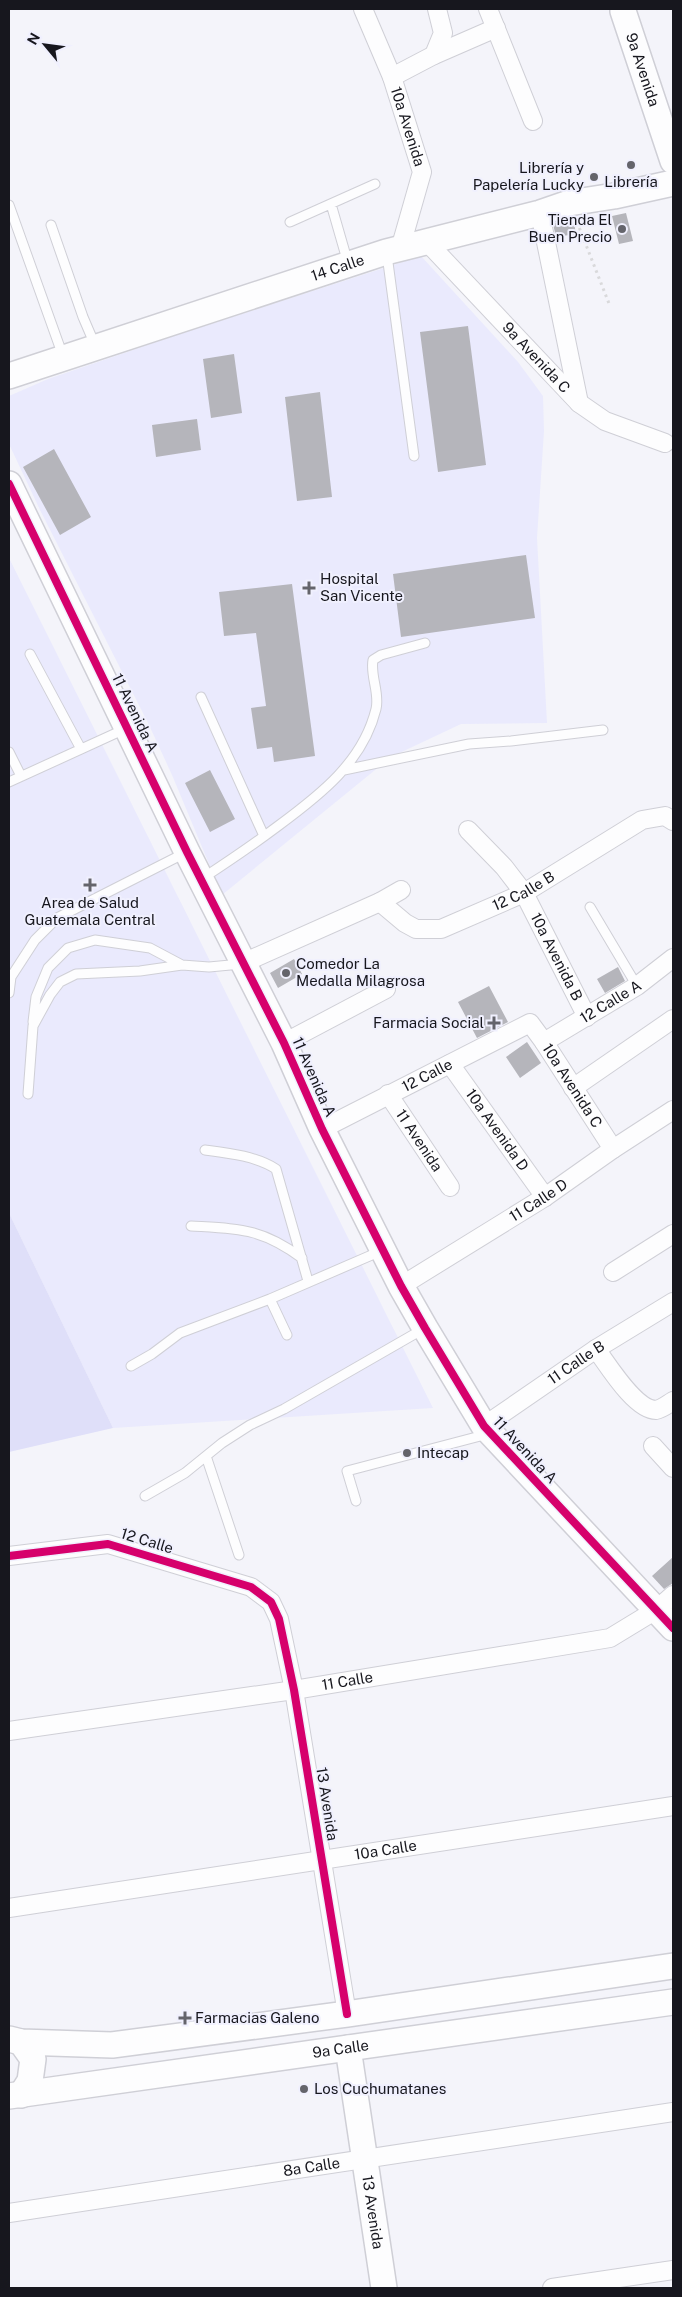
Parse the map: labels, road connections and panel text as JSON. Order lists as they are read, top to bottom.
{
  "streets": {
    "street": [
      "9a Avenida",
      "10a Avenida",
      "14 Calle",
      "9a Avenida C",
      "11 Avenida A",
      "12 Calle B",
      "10a Avenida B",
      "12 Calle A",
      "12 Calle",
      "10a Avenida C",
      "10a Avenida D",
      "11 Avenida",
      "11 Calle D",
      "11 Calle B",
      "11 Calle",
      "13 Avenida",
      "10a Calle",
      "9a Calle",
      "8a Calle"
    ]
  },
  "crossings": [
    ["10a Avenida", "14 Calle"],
    ["14 Calle", "9a Avenida C"],
    ["11 Avenida A", "12 Calle"],
    ["11 Avenida A", "11 Calle D"],
    ["11 Avenida A", "11 Calle B"],
    ["11 Avenida A", "11 Calle"],
    ["12 Calle B", "10a Avenida B"],
    ["10a Avenida B", "12 Calle A"],
    ["12 Calle A", "10a Avenida C"],
    ["12 Calle", "10a Avenida C"],
    ["12 Calle", "10a Avenida D"],
    ["12 Calle", "11 Avenida"],
    ["12 Calle", "13 Avenida"],
    ["10a Avenida C", "11 Calle D"],
    ["10a Avenida D", "11 Calle D"],
    ["11 Calle", "13 Avenida"],
    ["13 Avenida", "10a Calle"],
    ["13 Avenida", "9a Calle"],
    ["13 Avenida", "8a Calle"]
  ],
  "places": {
    "other": [
      "Librería",
      "Librería y Papelería Lucky",
      "Tienda El Buen Precio",
      "Comedor La Medalla Milagrosa",
      "Intecap",
      "Los Cuchumatanes"
    ],
    "health": [
      "Hospital San Vicente",
      "Area de Salud Guatemala Central",
      "Farmacia Social",
      "Farmacias Galeno"
    ]
  },
  "north": "top left"
}
